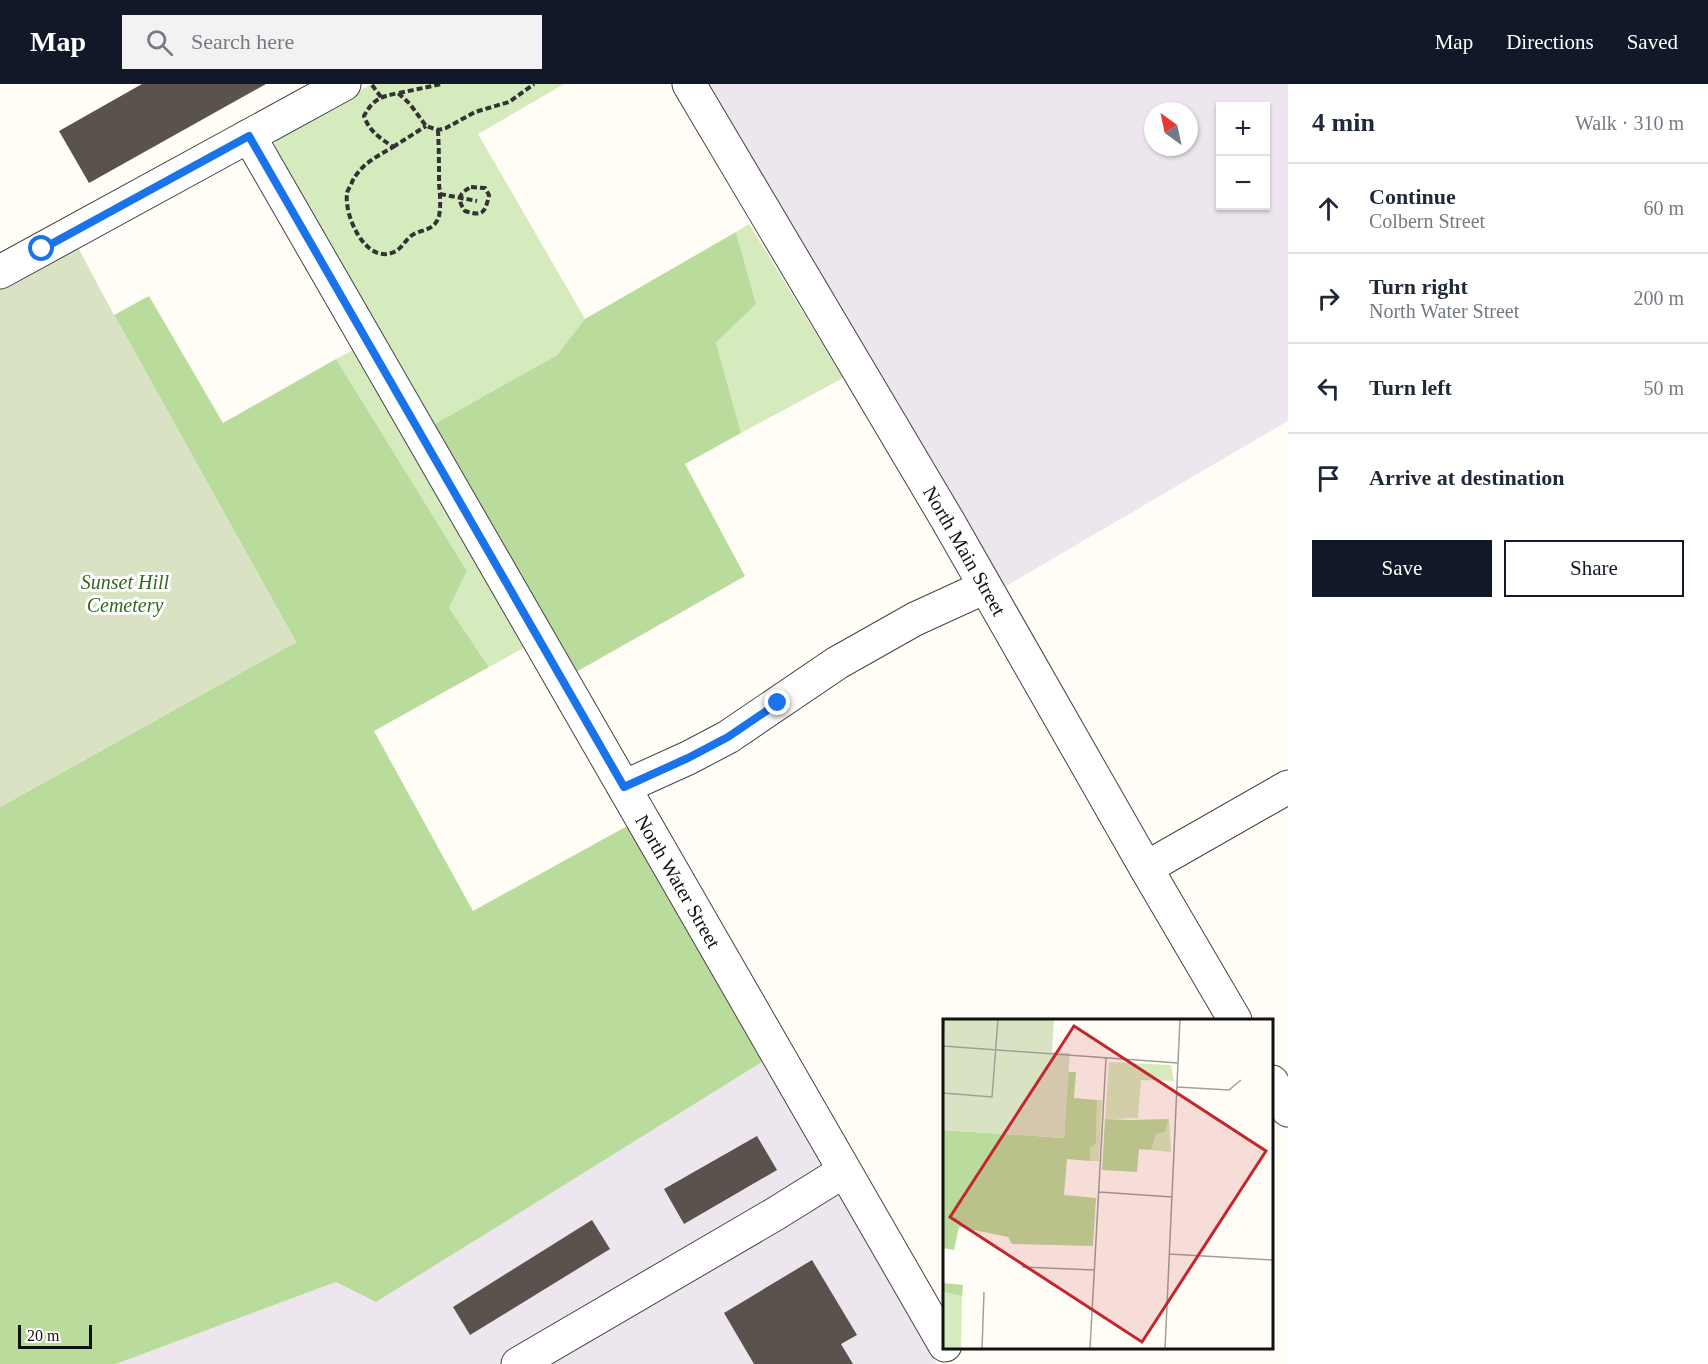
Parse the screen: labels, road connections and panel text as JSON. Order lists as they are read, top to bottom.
{
  "streets": {
    "street": ["North Main Street", "North Water Street"]
  },
  "parks": ["Sunset Hill Cemetery"],
  "scale_bar": "20 m",
  "north": "top left",
  "page": {
    "header": "Map",
    "search": "Search here",
    "nav": ["Map", "Directions", "Saved"],
    "heading": ["4 min", "Walk · 310 m"],
    "map_buttons": ["+", "−"],
    "list": [
      ["Continue", "Colbern Street", "60 m"],
      ["Turn right", "North Water Street", "200 m"],
      ["Turn left", "50 m"],
      "Arrive at destination"
    ],
    "buttons": ["Save", "Share"],
    "scale": "20 m"
  }
}
